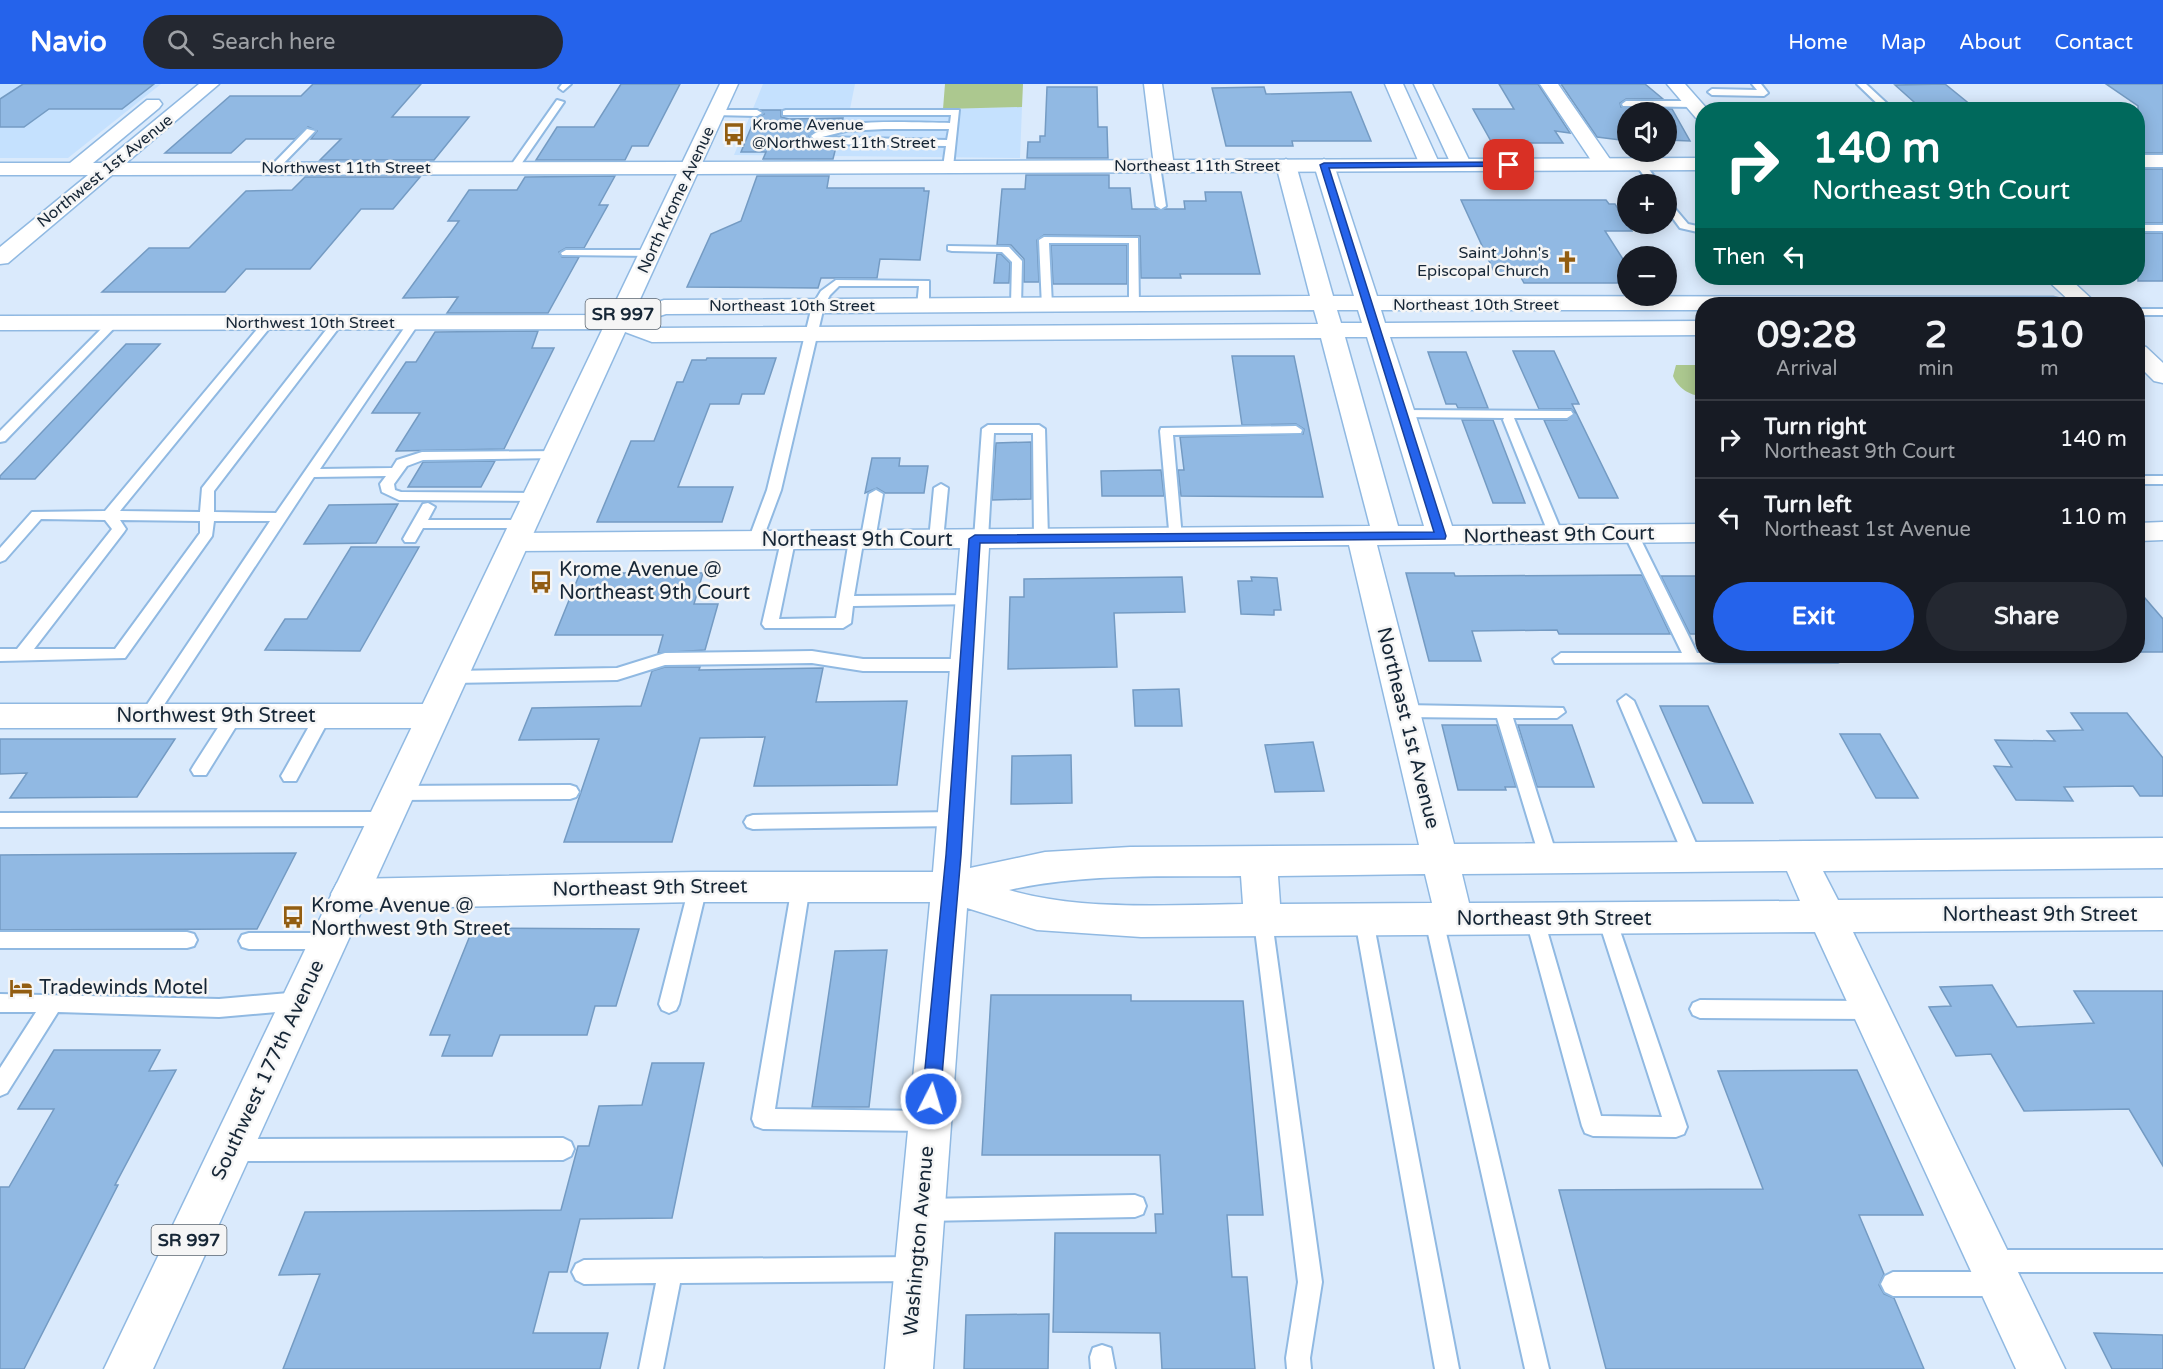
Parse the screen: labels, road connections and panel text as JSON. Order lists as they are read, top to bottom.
{
  "streets": {
    "main road": [
      "Northeast 11th Street",
      "Northwest 11th Street",
      "Northwest 1st Avenue",
      "North Krome Avenue",
      "Northeast 10th Street",
      "SR 997",
      "Northwest 10th Street",
      "Northeast 9th Court",
      "Northwest 9th Street",
      "Northeast 1st Avenue",
      "Northeast 9th Street",
      "Southwest 177th Avenue",
      "Washington Avenue"
    ]
  },
  "crossings": [
    ["Northeast 11th Street", "Northwest 11th Street"],
    ["Northeast 11th Street", "North Krome Avenue"],
    ["Northeast 11th Street", "Northeast 1st Avenue"],
    ["Northwest 11th Street", "Northwest 1st Avenue"],
    ["Northwest 11th Street", "North Krome Avenue"],
    ["North Krome Avenue", "Northeast 10th Street"],
    ["North Krome Avenue", "Northwest 10th Street"],
    ["North Krome Avenue", "Northeast 9th Court"],
    ["North Krome Avenue", "Southwest 177th Avenue"],
    ["Northeast 10th Street", "Northwest 10th Street"],
    ["Northeast 10th Street", "Northeast 1st Avenue"],
    ["Northeast 9th Court", "Northeast 1st Avenue"],
    ["Northeast 9th Court", "Southwest 177th Avenue"],
    ["Northeast 9th Court", "Washington Avenue"],
    ["Northwest 9th Street", "Southwest 177th Avenue"],
    ["Northeast 1st Avenue", "Northeast 9th Street"],
    ["Northeast 9th Street", "Southwest 177th Avenue"],
    ["Northeast 9th Street", "Washington Avenue"]
  ],
  "places": {
    "bus stop": ["Krome Avenue @Northwest 11th Street", "Krome Avenue @ Northeast 9th Court", "Krome Avenue @ Northwest 9th Street"],
    "church": ["Saint John's Episcopal Church"],
    "hotel": ["Tradewinds Motel"]
  },
  "page": {
    "header": "Navio",
    "search": "Search here",
    "nav": [
      "Home",
      "Map",
      "About",
      "Contact"
    ],
    "map_buttons": ["+", "−"],
    "turn": ["140 m", "Northeast 9th Court"],
    "then": "Then",
    "eta": [
      "09:28",
      "Arrival",
      "2",
      "min",
      "510",
      "m"
    ],
    "list": [
      {
        "name": "Turn right",
        "note": "Northeast 9th Court",
        "value": "140 m"
      },
      {
        "name": "Turn left",
        "note": "Northeast 1st Avenue",
        "value": "110 m"
      }
    ],
    "buttons": ["Exit", "Share"]
  }
}
